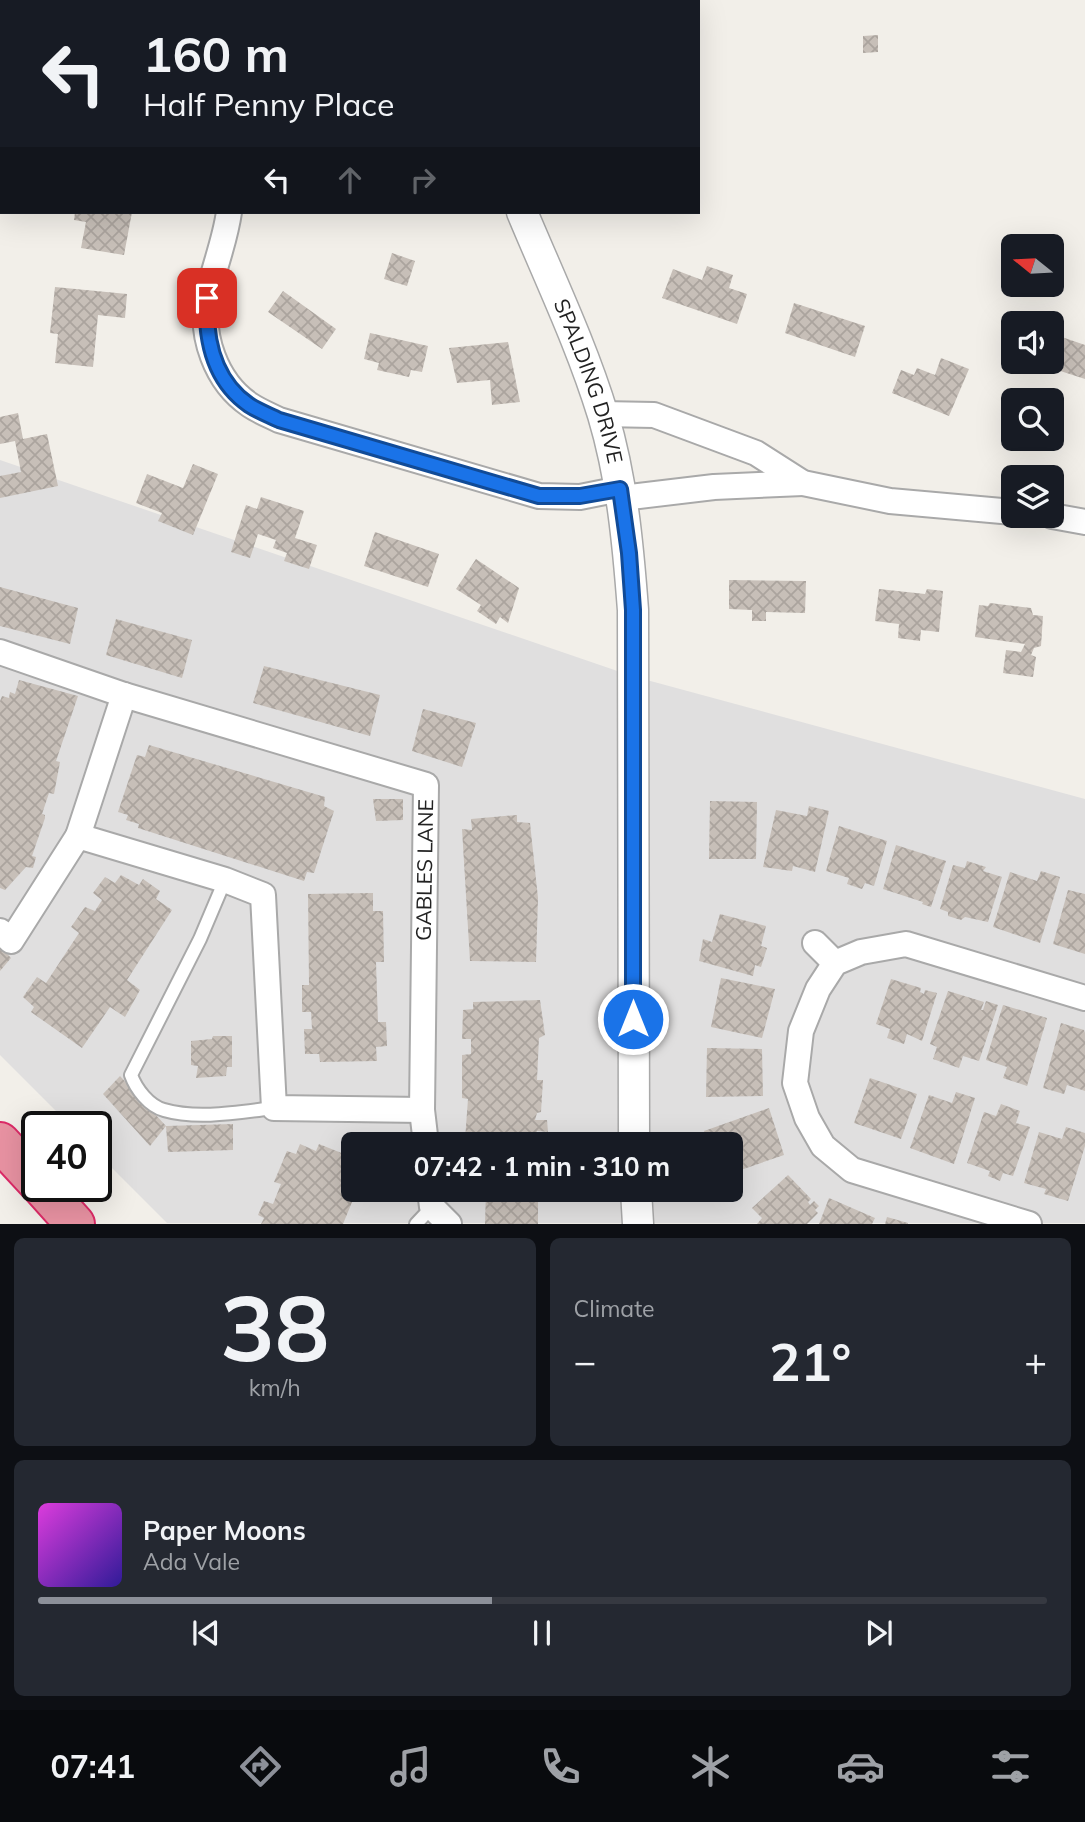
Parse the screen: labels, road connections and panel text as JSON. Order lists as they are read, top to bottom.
{
  "streets": {
    "street": ["SPALDING DRIVE", "GABLES LANE"]
  },
  "north": "left",
  "page": {
    "turn": ["160 m", "Half Penny Place"],
    "limit": "40",
    "trip": "07:42 · 1 min · 310 m",
    "tile": [
      ["38", "km/h"],
      "Climate"
    ],
    "heat": ["−", "21°", "+"],
    "song": ["Paper Moons", "Ada Vale"],
    "tabs": "07:41"
  }
}
